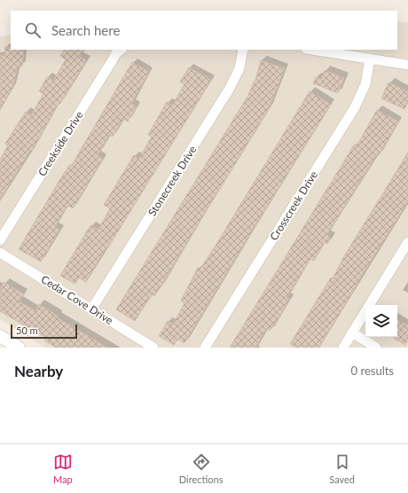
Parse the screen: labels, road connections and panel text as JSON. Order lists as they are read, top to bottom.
{
  "streets": {
    "street": [
      "Creekside Drive",
      "Stonecreek Drive",
      "Crosscreek Drive",
      "Cedar Cove Drive"
    ]
  },
  "crossings": [
    ["Stonecreek Drive", "Cedar Cove Drive"]
  ],
  "scale_bar": "50 m",
  "page": {
    "search": "Search here",
    "scale": "50 m",
    "heading": ["Nearby", "0 results"],
    "nav": ["Map", "Directions", "Saved"]
  }
}
